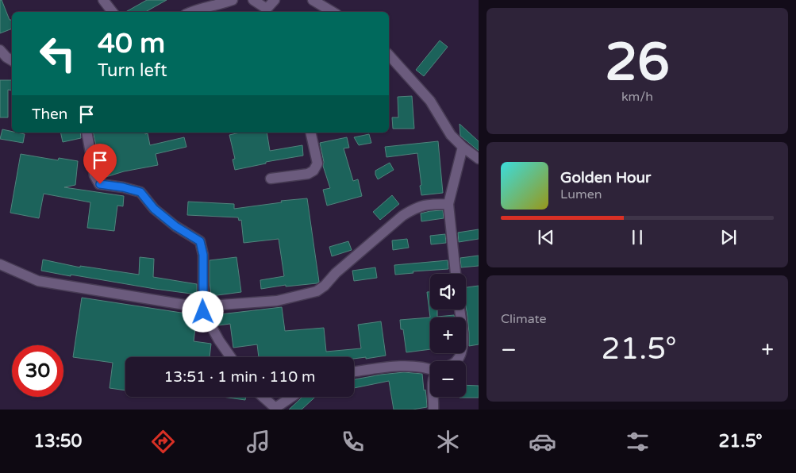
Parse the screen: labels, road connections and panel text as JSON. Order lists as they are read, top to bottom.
{
  "page": {
    "tile": [
      ["26", "km/h"],
      "Climate"
    ],
    "turn": ["40 m", "Turn left"],
    "then": "Then",
    "song": ["Golden Hour", "Lumen"],
    "map_buttons": ["+", "−"],
    "heat": ["−", "21.5°", "+"],
    "limit": "30",
    "trip": "13:51 · 1 min · 110 m",
    "tabs": ["13:50", "21.5°"]
  }
}
